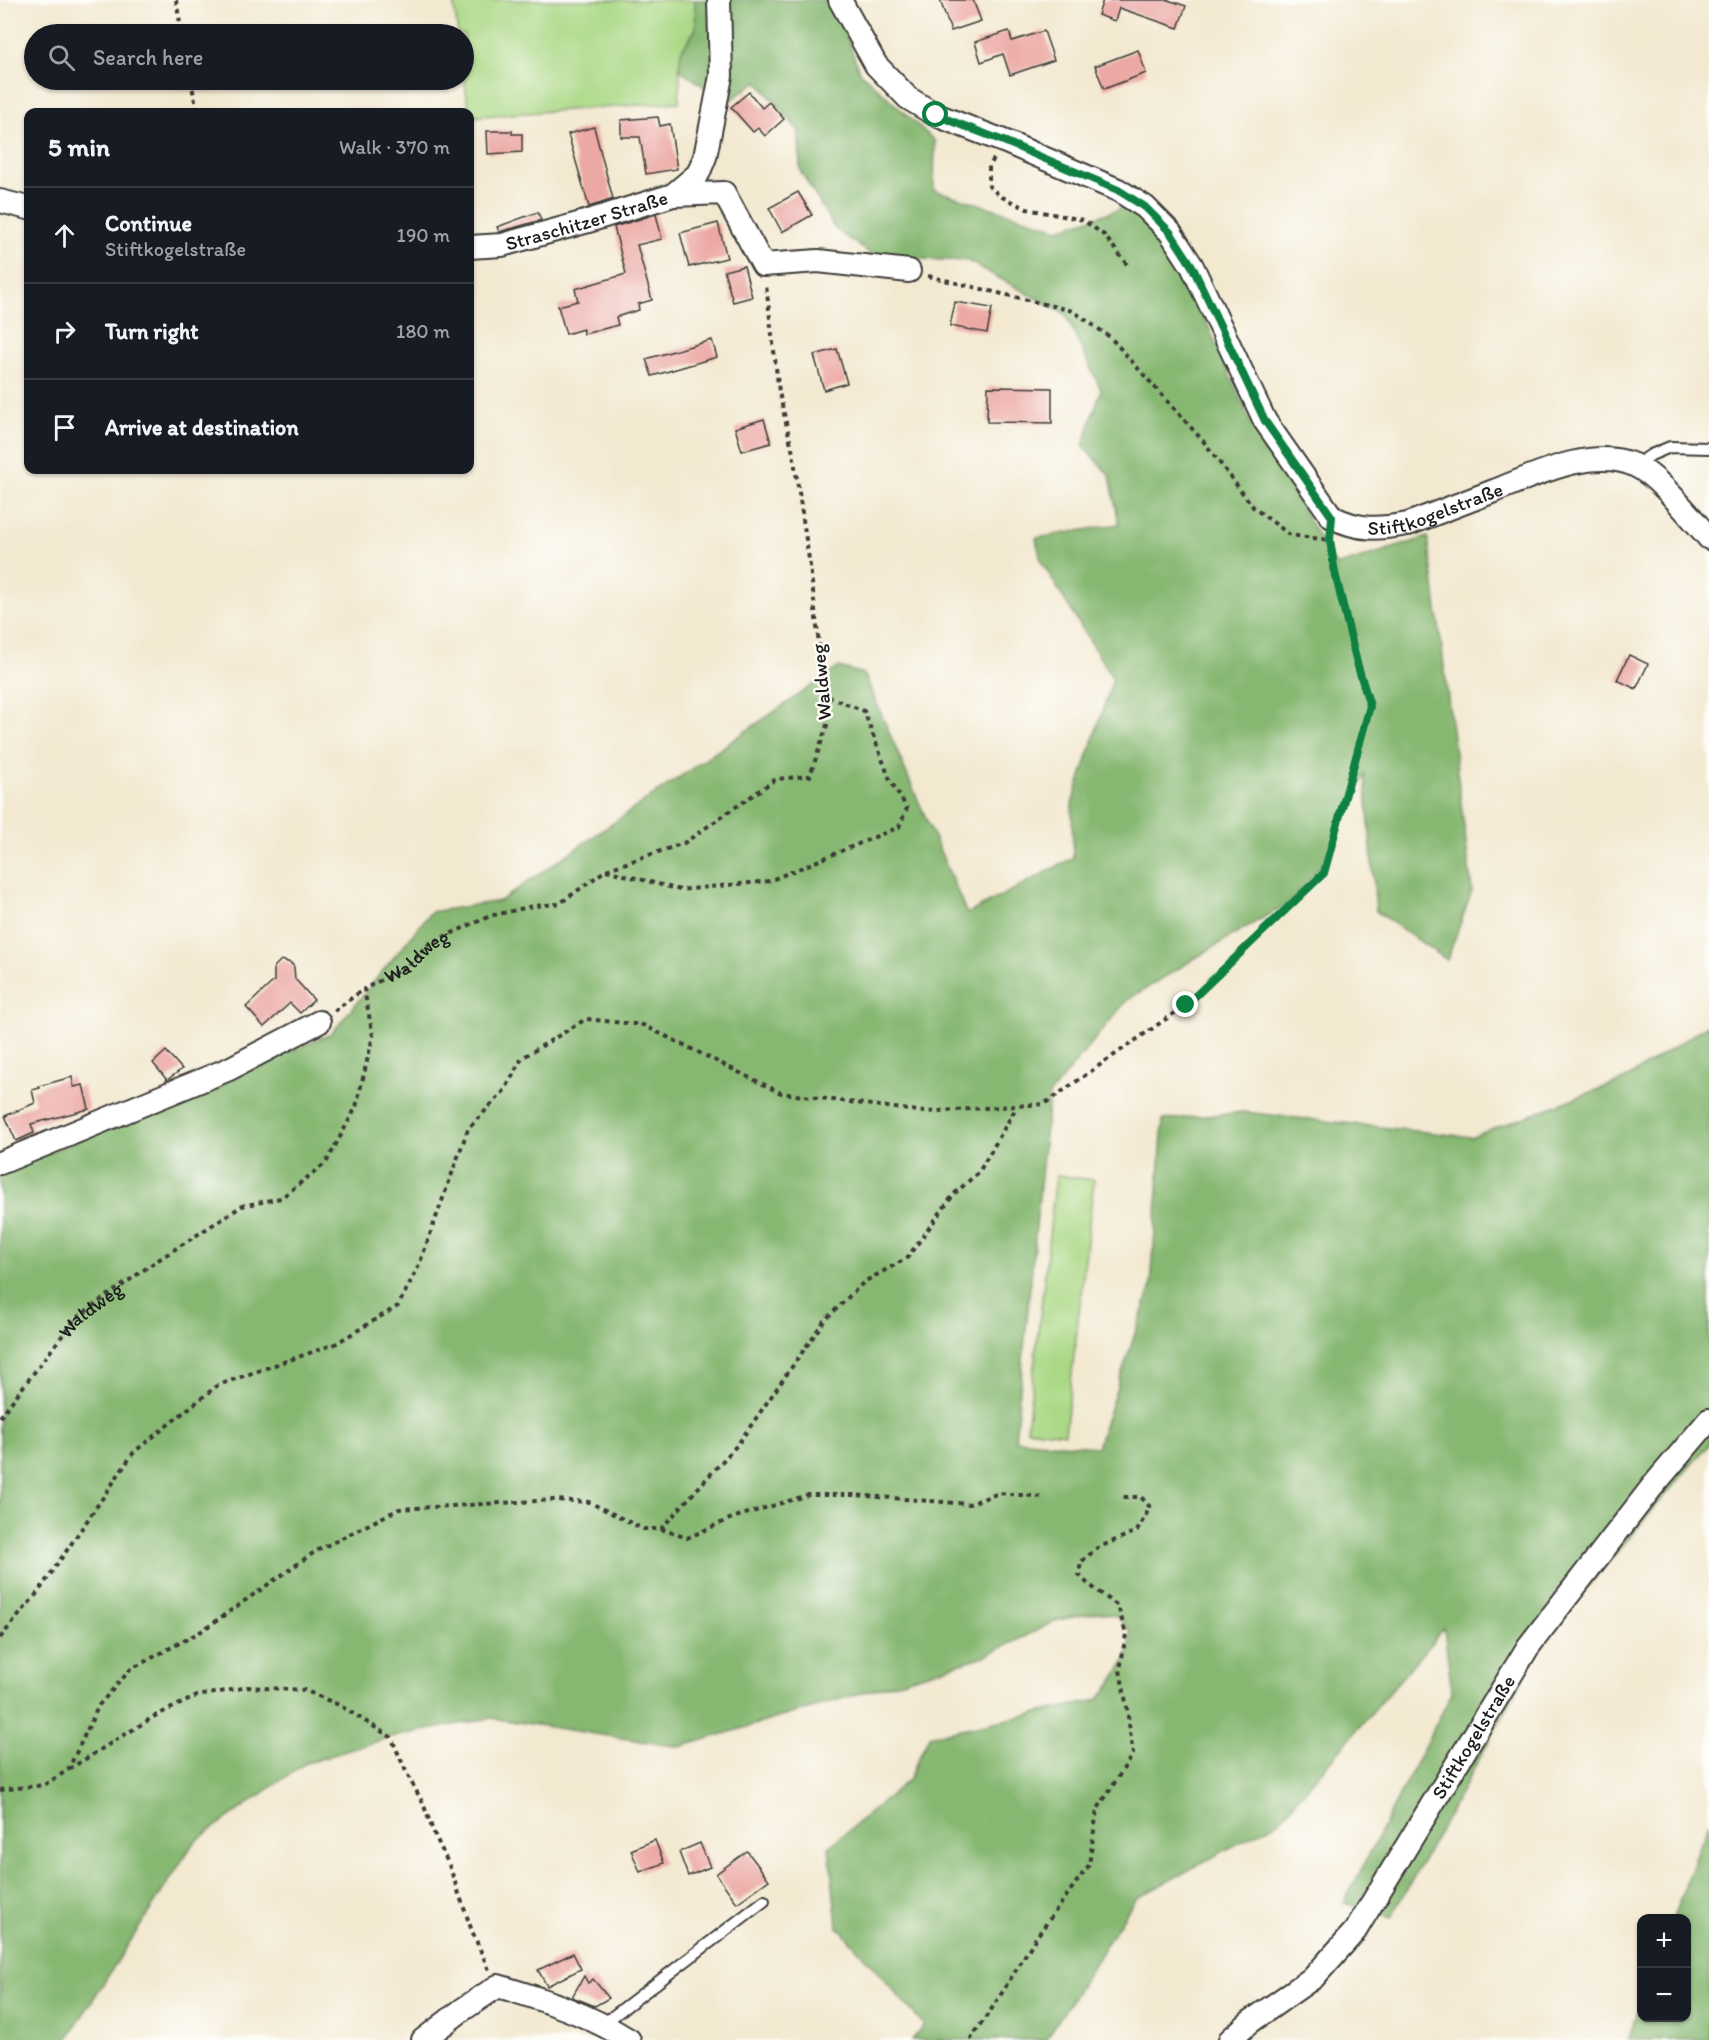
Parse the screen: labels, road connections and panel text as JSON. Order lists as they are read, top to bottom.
{
  "streets": {
    "street": ["Straschitzer Straße", "Stiftkogelstraße"],
    "path": ["Waldweg"]
  },
  "page": {
    "search": "Search here",
    "heading": ["5 min", "Walk · 370 m"],
    "list": [
      ["Continue", "Stiftkogelstraße", "190 m"],
      ["Turn right", "180 m"],
      "Arrive at destination"
    ],
    "map_buttons": ["+", "−"]
  }
}
